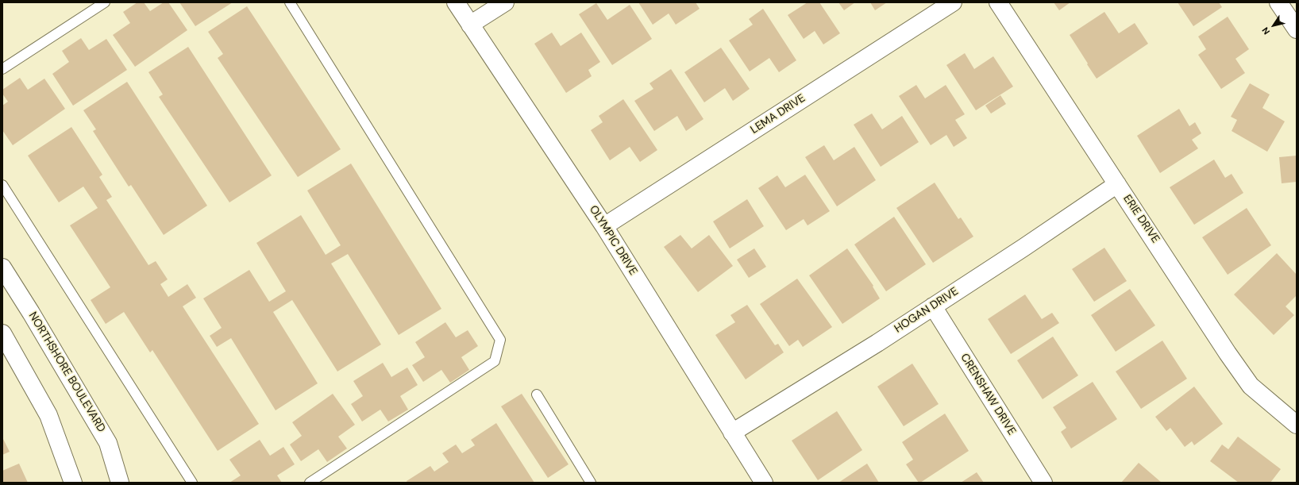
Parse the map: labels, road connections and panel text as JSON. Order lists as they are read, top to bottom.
{
  "streets": {
    "street": [
      "LEMA DRIVE",
      "ERIE DRIVE",
      "OLYMPIC DRIVE",
      "HOGAN DRIVE",
      "NORTHSHORE BOULEVARD",
      "CRENSHAW DRIVE"
    ]
  },
  "crossings": [
    ["LEMA DRIVE", "OLYMPIC DRIVE"],
    ["ERIE DRIVE", "HOGAN DRIVE"],
    ["OLYMPIC DRIVE", "HOGAN DRIVE"],
    ["HOGAN DRIVE", "CRENSHAW DRIVE"]
  ],
  "north": "bottom left"
}
